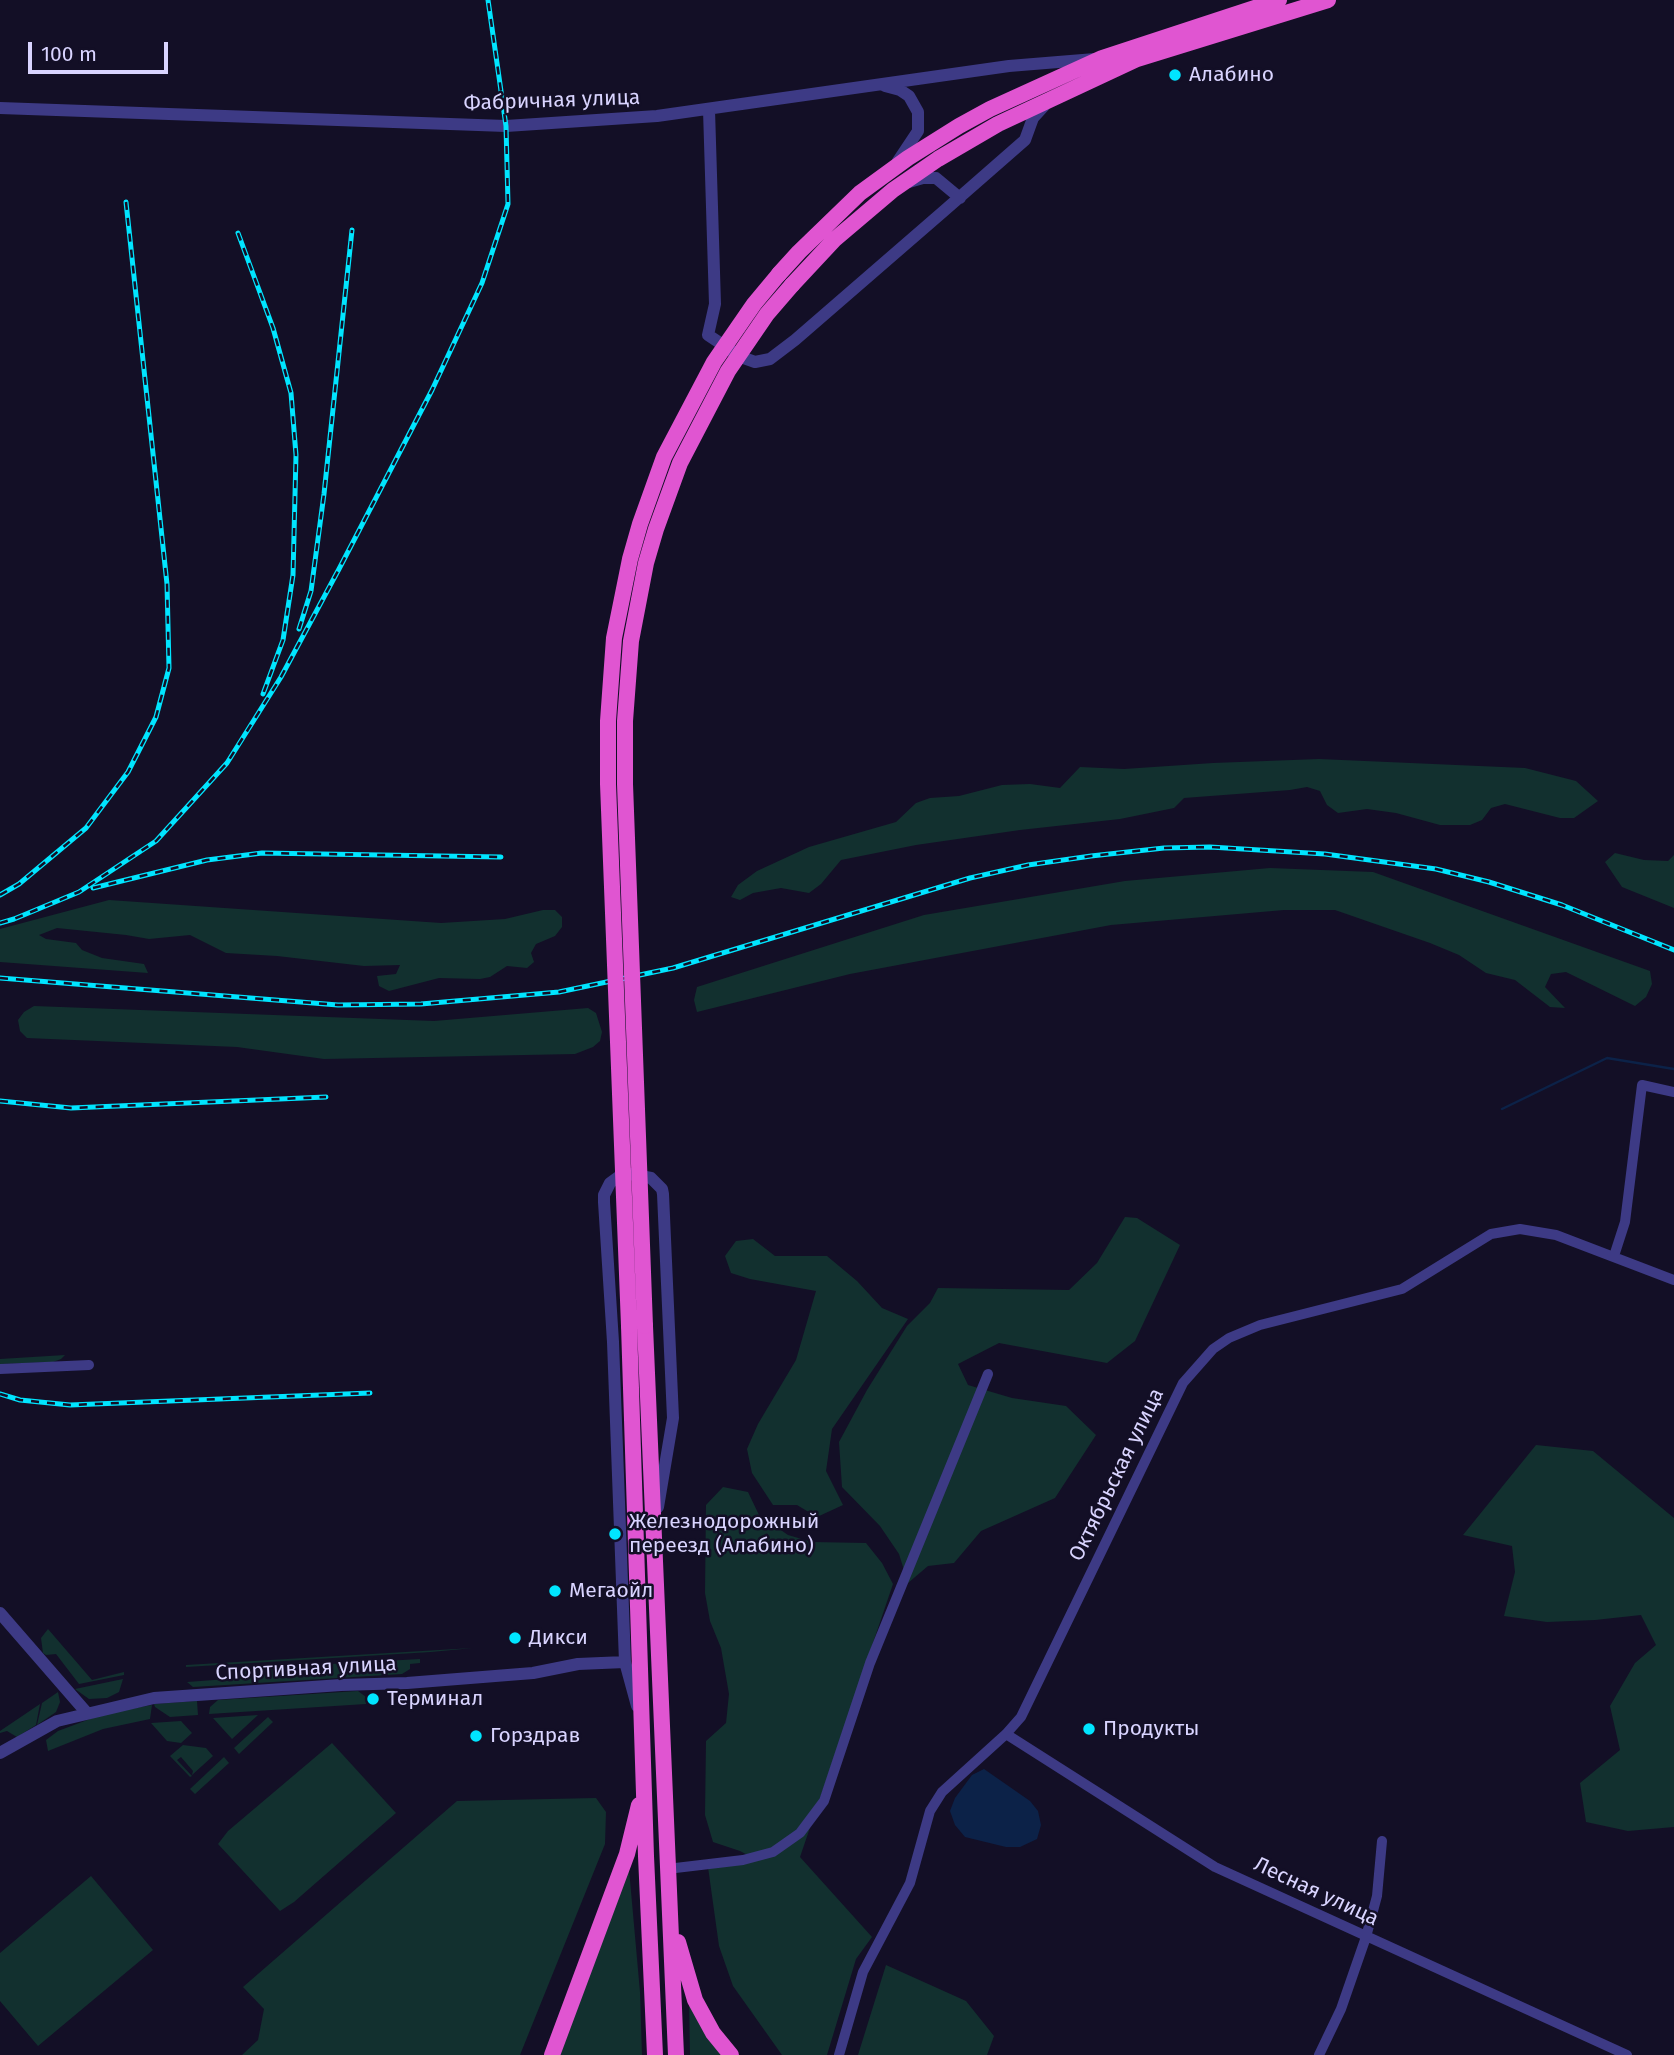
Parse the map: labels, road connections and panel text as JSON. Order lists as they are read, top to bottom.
{
  "streets": {
    "street": [
      "Фабричная улица",
      "Октябрьская улица",
      "Спортивная улица",
      "Лесная улица"
    ]
  },
  "crossings": [
    ["Октябрьская улица", "Лесная улица"]
  ],
  "places": [
    "Алабино",
    "Железнодорожный переезд (Алабино)",
    "Мегаойл",
    "Дикси",
    "Терминал",
    "Продукты",
    "Горздрав"
  ],
  "scale_bar": "100 m"
}
